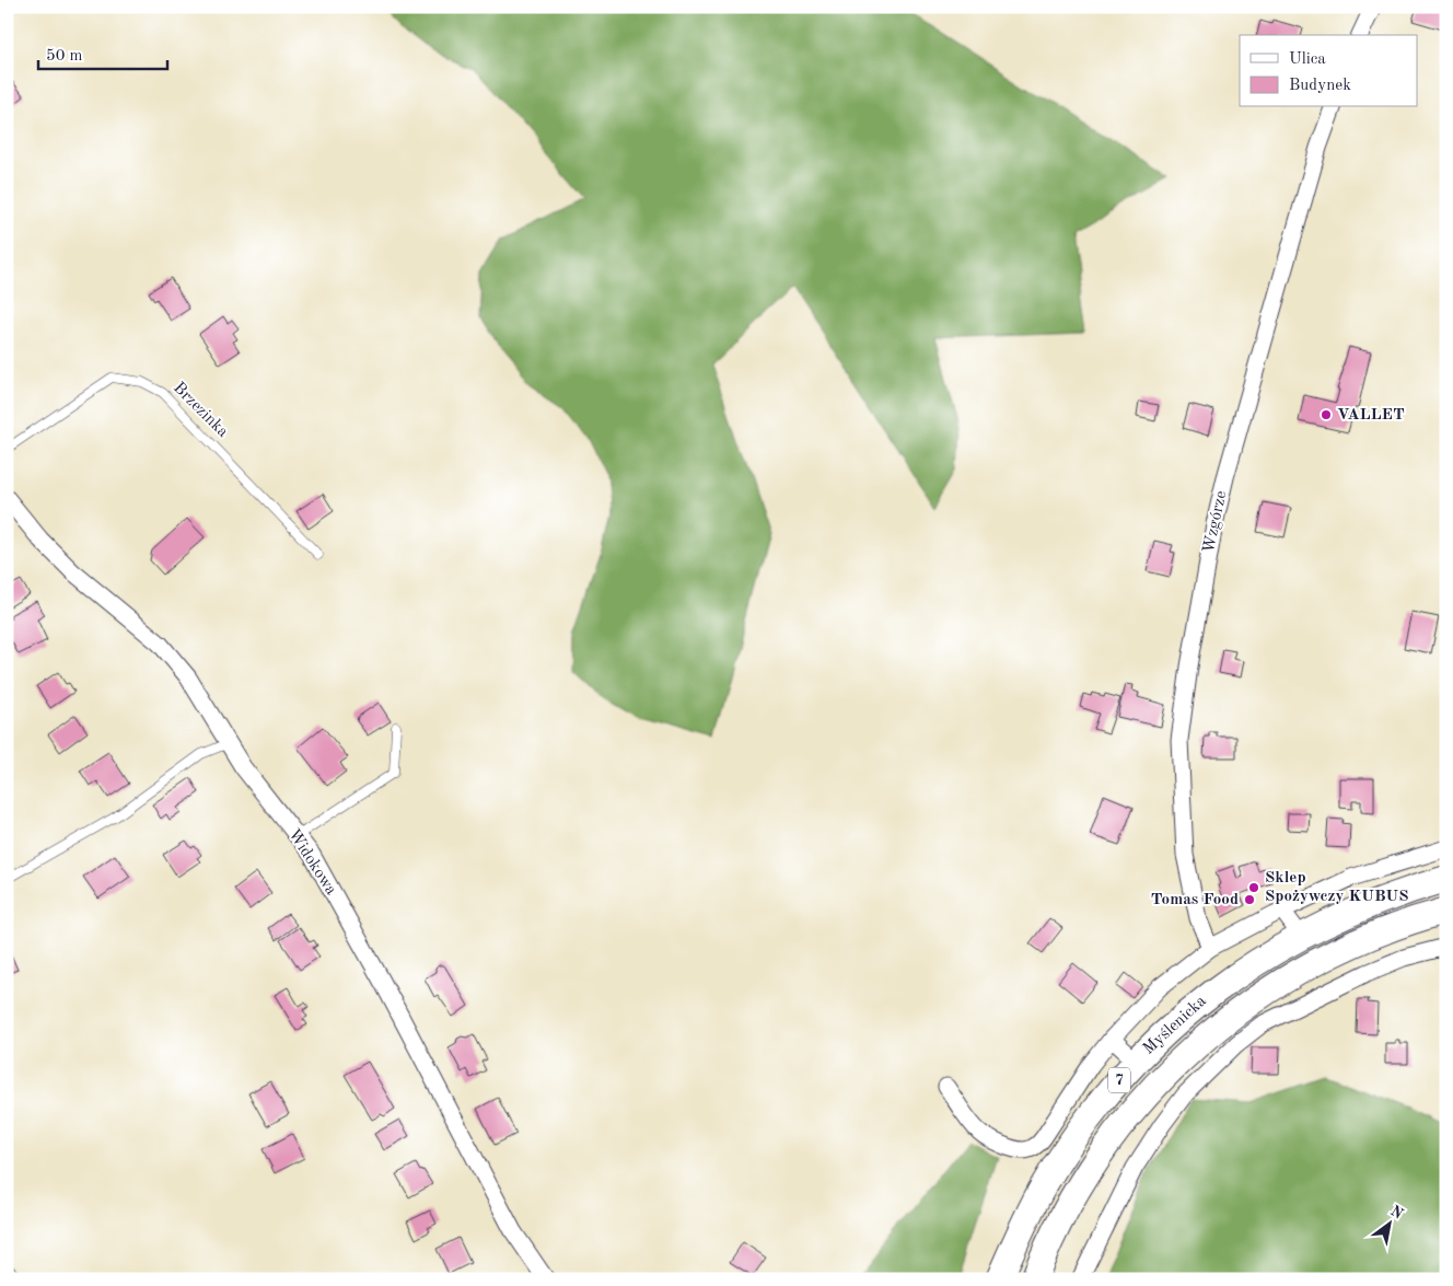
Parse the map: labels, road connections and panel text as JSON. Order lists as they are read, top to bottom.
{
  "streets": {
    "highway": ["Myślenicka", "7"],
    "street": ["Wzgórze", "Widokowa"],
    "lane": ["Brzezinka"]
  },
  "places": ["VALLET", "Sklep Spożywczy KUBUS", "Tomas Food"],
  "legend": ["Ulica", "Budynek"],
  "scale_bar": "50 m",
  "north": "top right"
}
